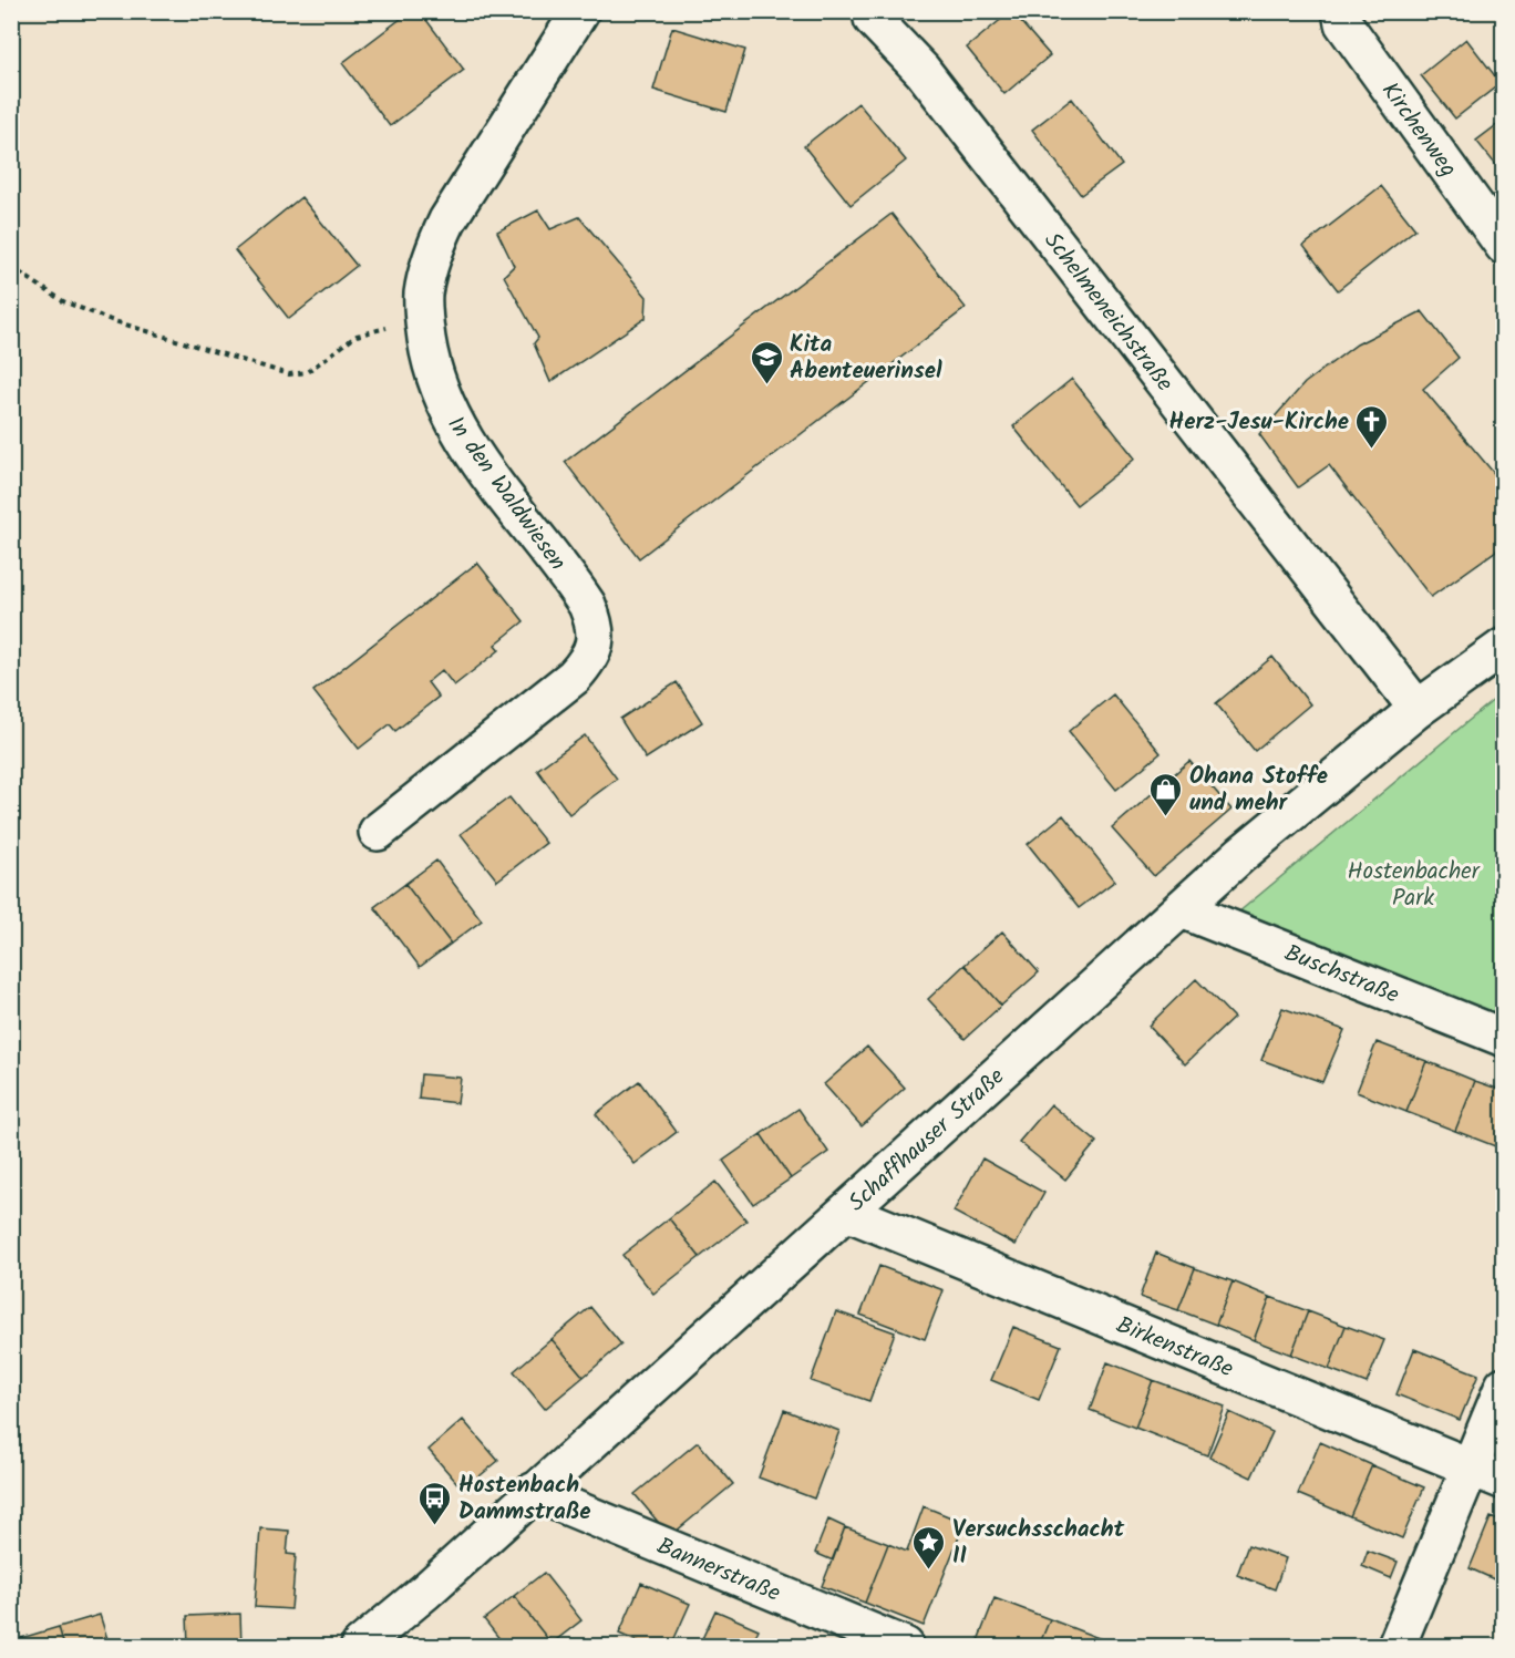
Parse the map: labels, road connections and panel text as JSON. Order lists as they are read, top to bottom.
{
  "streets": {
    "street": [
      "Kirchenweg",
      "Schelmeneichstraße",
      "In den Waldwiesen",
      "Buschstraße",
      "Schaffhauser Straße",
      "Birkenstraße",
      "Bannerstraße"
    ]
  },
  "crossings": [
    ["Schelmeneichstraße", "Schaffhauser Straße"],
    ["Buschstraße", "Schaffhauser Straße"],
    ["Schaffhauser Straße", "Birkenstraße"],
    ["Schaffhauser Straße", "Bannerstraße"]
  ],
  "parks": ["Hostenbacher Park"],
  "places": {
    "school or university": ["Kita Abenteuerinsel"],
    "church": ["Herz-Jesu-Kirche"],
    "shop": ["Ohana Stoffe und mehr"],
    "bus stop": ["Hostenbach Dammstraße"],
    "place": ["Versuchsschacht II"]
  }
}
